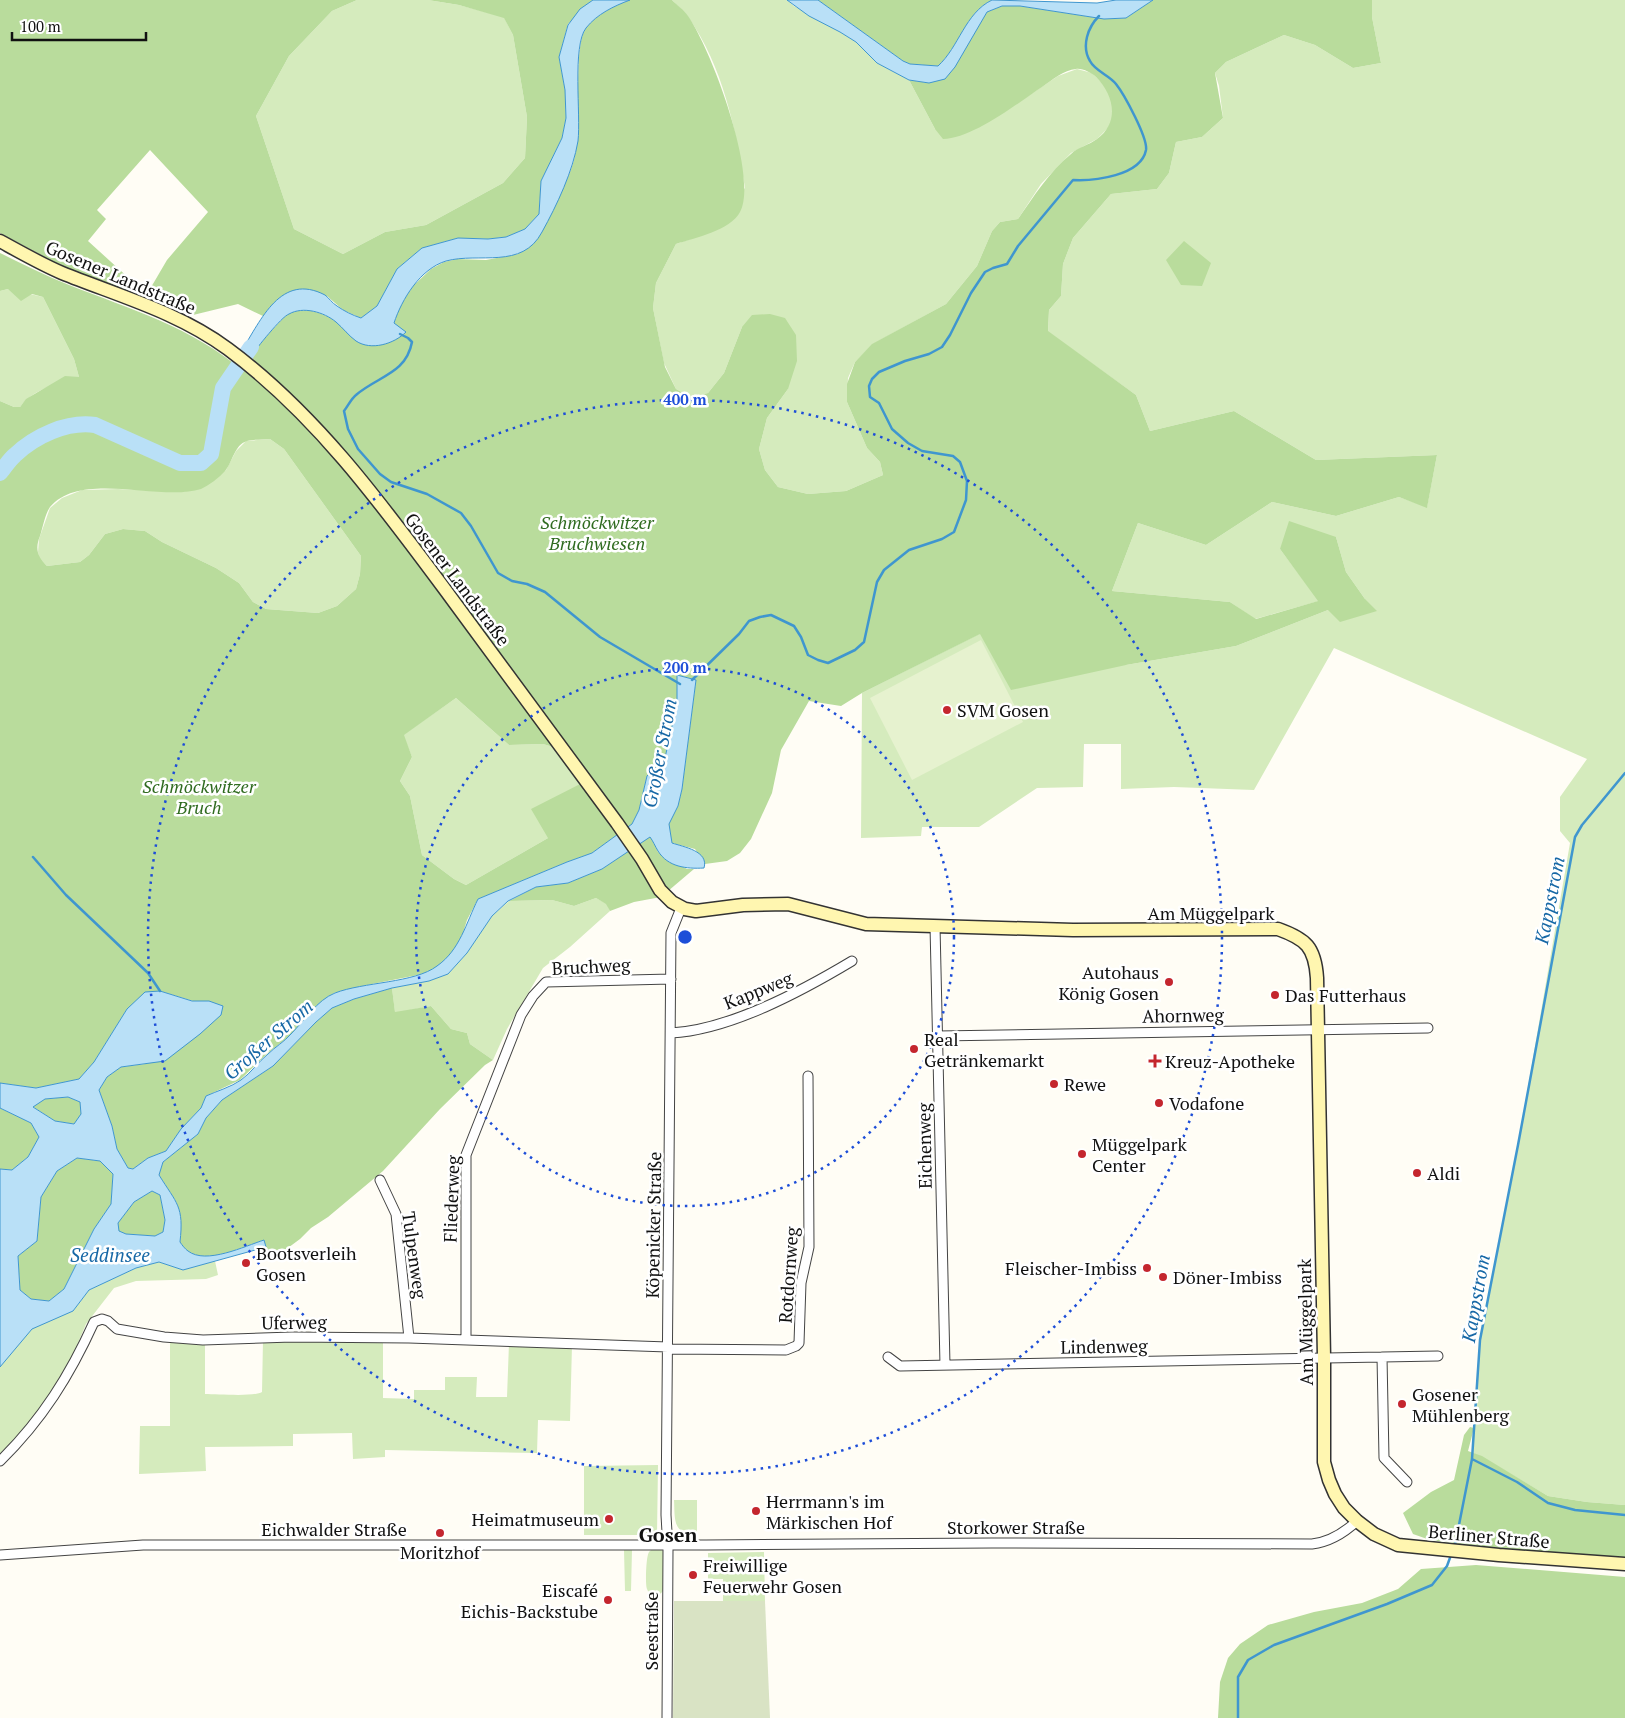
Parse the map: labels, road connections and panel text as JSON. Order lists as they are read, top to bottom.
{
  "streets": {
    "main road": ["Gosener Landstraße", "Am Müggelpark", "Berliner Straße"],
    "street": [
      "Bruchweg",
      "Kappweg",
      "Ahornweg",
      "Eichenweg",
      "Fliederweg",
      "Köpenicker Straße",
      "Tulpenweg",
      "Rotdornweg",
      "Uferweg",
      "Lindenweg",
      "Storkower Straße",
      "Eichwalder Straße",
      "Seestraße"
    ]
  },
  "crossings": [
    ["Gosener Landstraße", "Am Müggelpark"],
    ["Gosener Landstraße", "Köpenicker Straße"],
    ["Am Müggelpark", "Ahornweg"],
    ["Am Müggelpark", "Eichenweg"],
    ["Am Müggelpark", "Köpenicker Straße"],
    ["Am Müggelpark", "Lindenweg"],
    ["Am Müggelpark", "Storkower Straße"],
    ["Am Müggelpark", "Berliner Straße"],
    ["Bruchweg", "Fliederweg"],
    ["Bruchweg", "Köpenicker Straße"],
    ["Kappweg", "Köpenicker Straße"],
    ["Ahornweg", "Eichenweg"],
    ["Eichenweg", "Lindenweg"],
    ["Fliederweg", "Uferweg"],
    ["Köpenicker Straße", "Rotdornweg"],
    ["Köpenicker Straße", "Uferweg"],
    ["Köpenicker Straße", "Storkower Straße"],
    ["Köpenicker Straße", "Eichwalder Straße"],
    ["Köpenicker Straße", "Seestraße"],
    ["Tulpenweg", "Uferweg"],
    ["Rotdornweg", "Uferweg"],
    ["Storkower Straße", "Eichwalder Straße"],
    ["Storkower Straße", "Berliner Straße"],
    ["Storkower Straße", "Seestraße"],
    ["Eichwalder Straße", "Seestraße"]
  ],
  "districts": ["Gosen"],
  "water": ["Großer Strom", "Kappstrom", "Seddinsee"],
  "parks": ["Schmöckwitzer Bruchwiesen", "Schmöckwitzer Bruch"],
  "places": {
    "other": [
      "SVM Gosen",
      "Autohaus König Gosen",
      "Das Futterhaus",
      "Real Getränkemarkt",
      "Rewe",
      "Vodafone",
      "Müggelpark Center",
      "Aldi",
      "Bootsverleih Gosen",
      "Fleischer-Imbiss",
      "Döner-Imbiss",
      "Gosener Mühlenberg",
      "Herrmann's im Märkischen Hof",
      "Heimatmuseum",
      "Moritzhof",
      "Freiwillige Feuerwehr Gosen",
      "Eiscafé Eichis-Backstube"
    ],
    "health": ["Kreuz-Apotheke"]
  },
  "scale_bar": "100 m",
  "rings": ["400 m", "200 m"]
}
